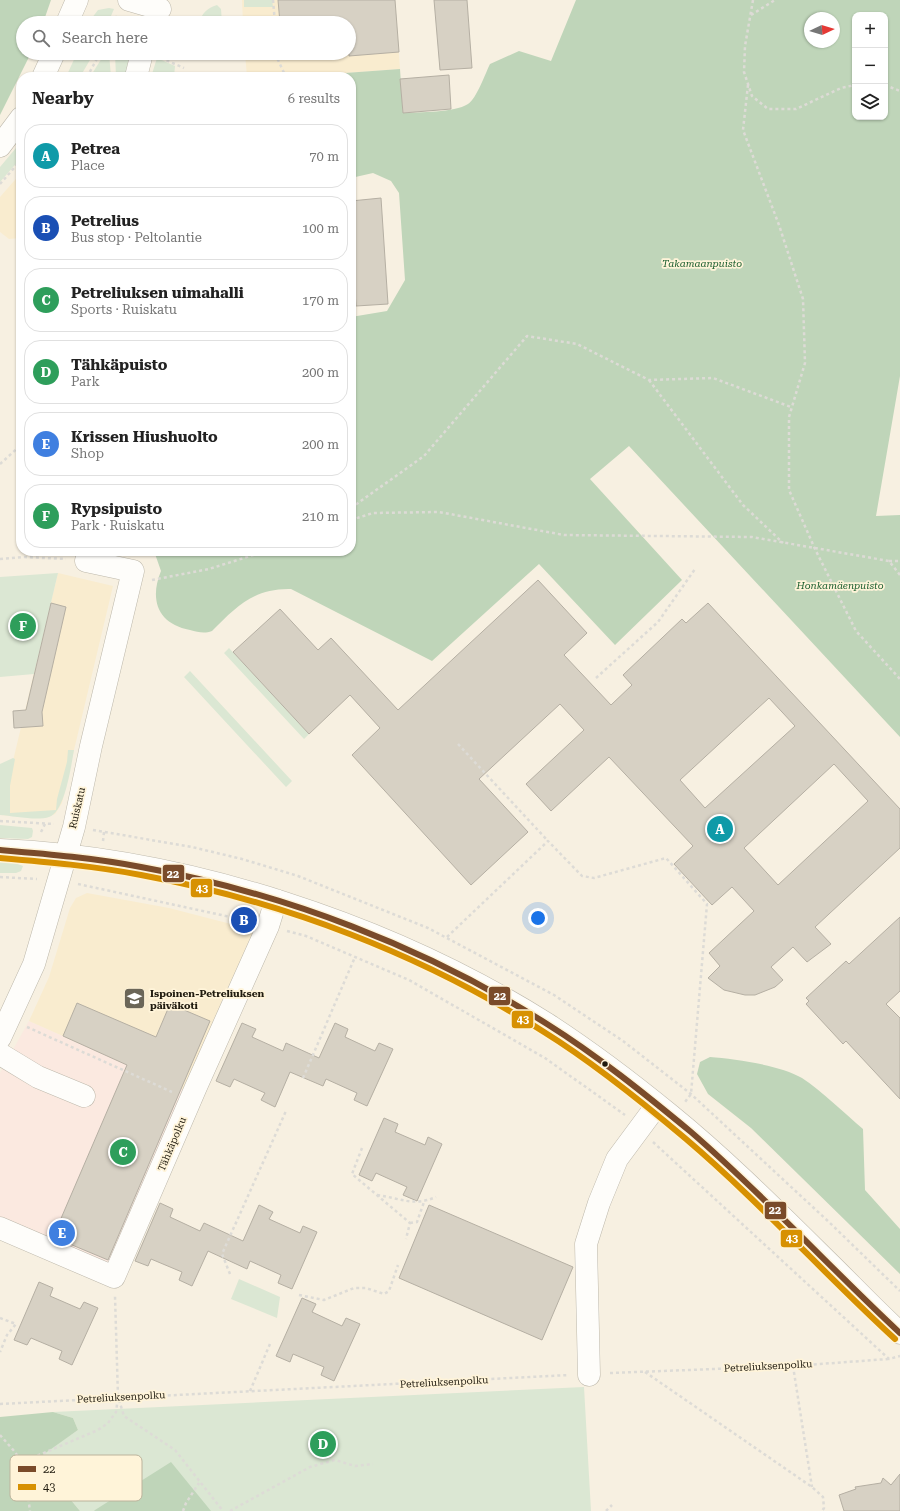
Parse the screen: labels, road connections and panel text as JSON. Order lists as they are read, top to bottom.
{
  "streets": {
    "street": ["Ruiskatu", "Tähkäpolku"],
    "path": ["Petreliuksenpolku"]
  },
  "parks": ["Takamaanpuisto", "Honkamäenpuisto"],
  "places": {
    "school or university": ["Ispoinen-Petreliuksen päiväkoti"]
  },
  "lines": ["transit line 22", "transit line 43"],
  "legend": ["22", "43"],
  "north": "right",
  "page": {
    "map_buttons": ["+", "−"],
    "search": "Search here",
    "heading": ["Nearby", "6 results"],
    "list": [
      {
        "mark": "A",
        "name": "Petrea",
        "note": "Place",
        "value": "70 m"
      },
      {
        "mark": "B",
        "name": "Petrelius",
        "note": "Bus stop · Peltolantie",
        "value": "100 m"
      },
      {
        "mark": "C",
        "name": "Petreliuksen uimahalli",
        "note": "Sports · Ruiskatu",
        "value": "170 m"
      },
      {
        "mark": "D",
        "name": "Tähkäpuisto",
        "note": "Park",
        "value": "200 m"
      },
      {
        "mark": "E",
        "name": "Krissen Hiushuolto",
        "note": "Shop",
        "value": "200 m"
      },
      {
        "mark": "F",
        "name": "Rypsipuisto",
        "note": "Park · Ruiskatu",
        "value": "210 m"
      }
    ],
    "pins": [
      "F",
      "A",
      "B",
      "C",
      "E",
      "D"
    ]
  }
}
